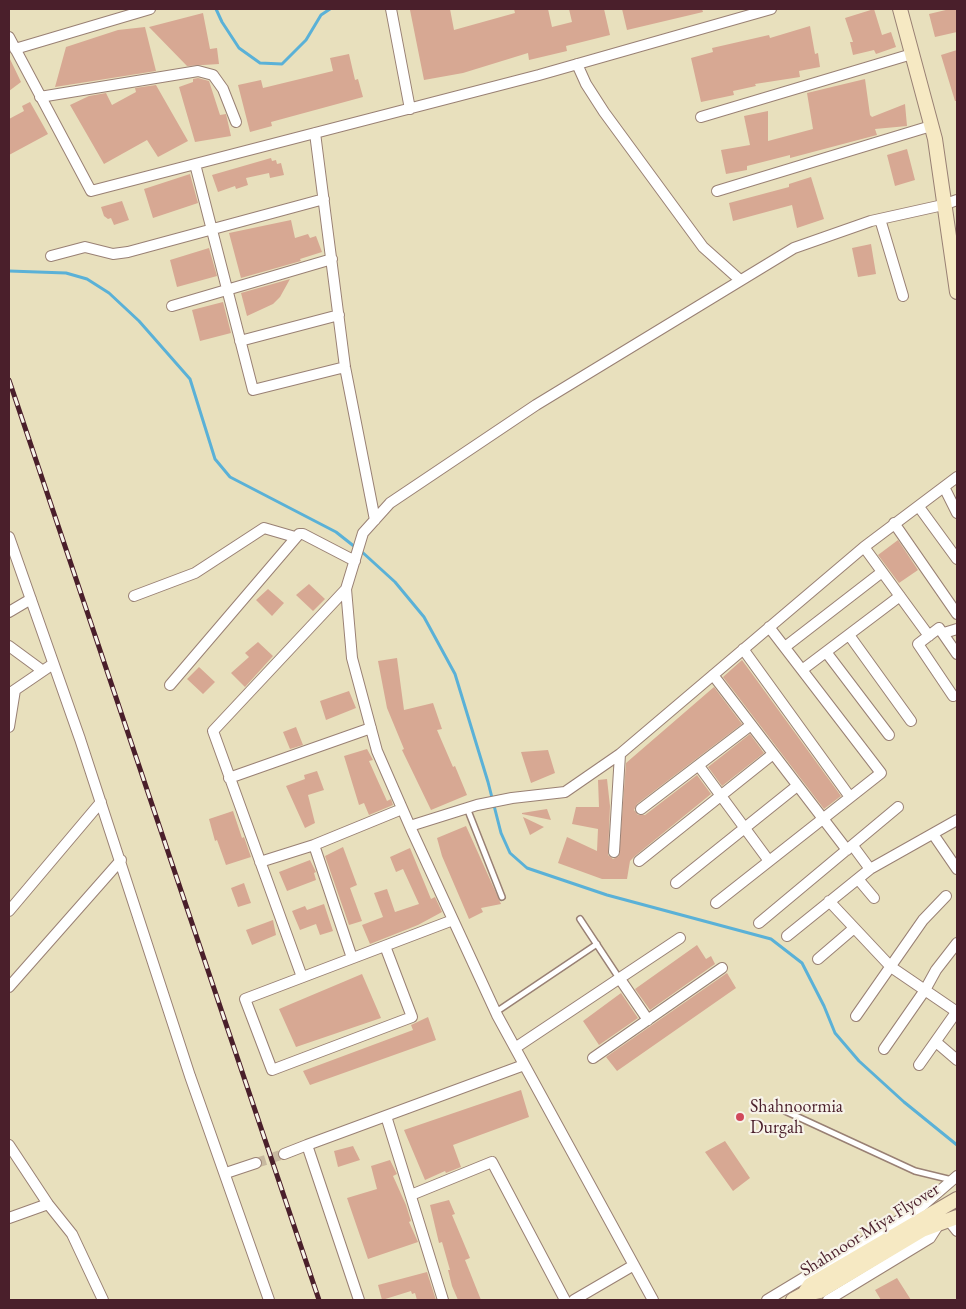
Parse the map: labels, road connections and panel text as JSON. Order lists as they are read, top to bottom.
{
  "streets": {
    "main road": ["Shahnoor Miya Flyover"]
  },
  "places": ["Shahnoormia Durgah"]
}
